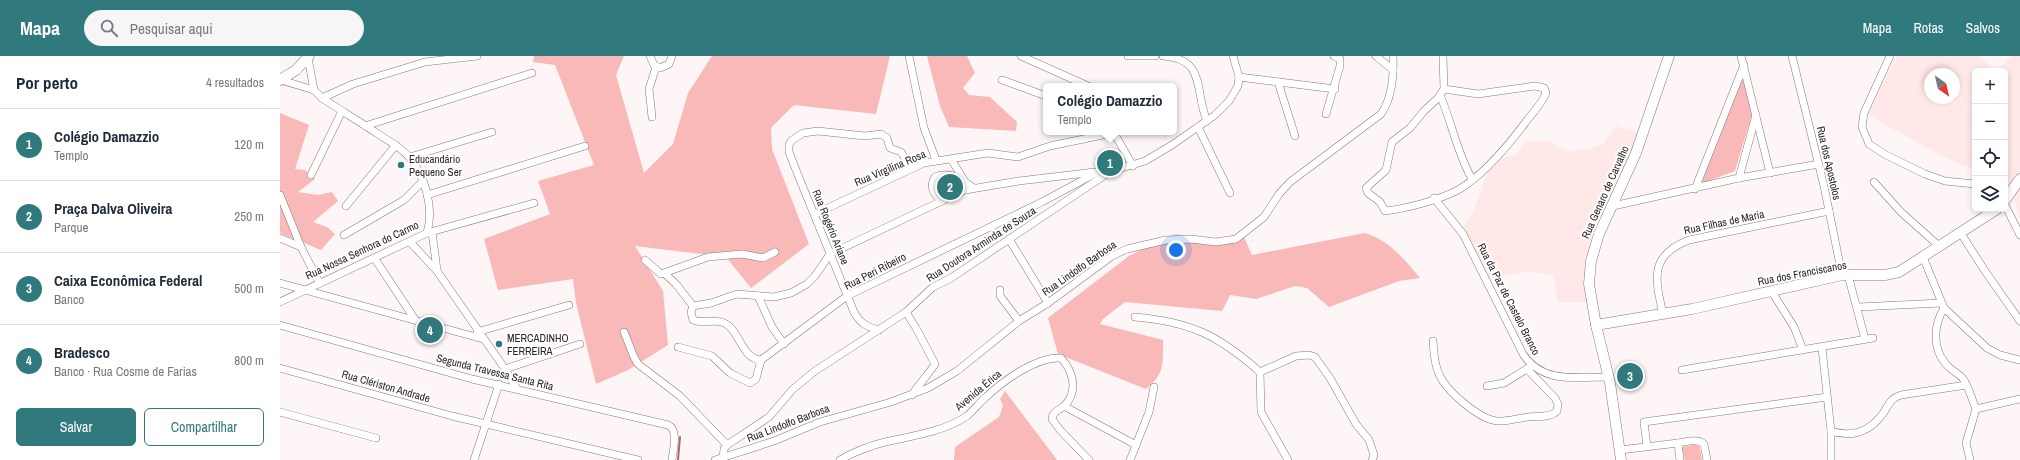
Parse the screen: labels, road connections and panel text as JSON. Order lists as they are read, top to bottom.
{
  "streets": {
    "main road": ["Rua Genaro de Carvalho", "Rua dos Franciscanos"],
    "street": [
      "Rua dos Apostolos",
      "Rua Virgilina Rosa",
      "Rua Filhas de Maria",
      "Rua Rogério Ariane",
      "Rua Doutora Arminda de Souza",
      "Rua Nossa Senhora do Carmo",
      "Rua Lindolfo Barbosa",
      "Rua Peri Ribeiro",
      "Rua da Paz de Castelo Branco",
      "Segunda Travessa Santa Rita",
      "Rua Clériston Andrade",
      "Avenida Érica"
    ]
  },
  "crossings": [
    ["Rua dos Apostolos", "Rua Filhas de Maria"],
    ["Rua dos Apostolos", "Rua dos Franciscanos"],
    ["Rua Virgilina Rosa", "Rua Rogério Ariane"],
    ["Rua Genaro de Carvalho", "Rua dos Franciscanos"],
    ["Rua Genaro de Carvalho", "Rua da Paz de Castelo Branco"],
    ["Rua Filhas de Maria", "Rua dos Franciscanos"],
    ["Rua Rogério Ariane", "Rua Doutora Arminda de Souza"],
    ["Rua Rogério Ariane", "Rua Peri Ribeiro"]
  ],
  "places": ["Educandário Pequeno Ser", "MERCADINHO FERREIRA"],
  "north": "bottom right",
  "page": {
    "header": "Mapa",
    "search": "Pesquisar aqui",
    "nav": ["Mapa", "Rotas", "Salvos"],
    "heading": ["Por perto", "4 resultados"],
    "map_buttons": ["+", "−"],
    "popup": ["Colégio Damazzio", "Templo"],
    "list": [
      {
        "mark": "1",
        "name": "Colégio Damazzio",
        "note": "Templo",
        "value": "120 m"
      },
      {
        "mark": "2",
        "name": "Praça Dalva Oliveira",
        "note": "Parque",
        "value": "250 m"
      },
      {
        "mark": "3",
        "name": "Caixa Econômica Federal",
        "note": "Banco",
        "value": "500 m"
      },
      {
        "mark": "4",
        "name": "Bradesco",
        "note": "Banco · Rua Cosme de Farias",
        "value": "800 m"
      }
    ],
    "pins": [
      "1",
      "2",
      "4",
      "3"
    ],
    "buttons": ["Salvar", "Compartilhar"]
  }
}
